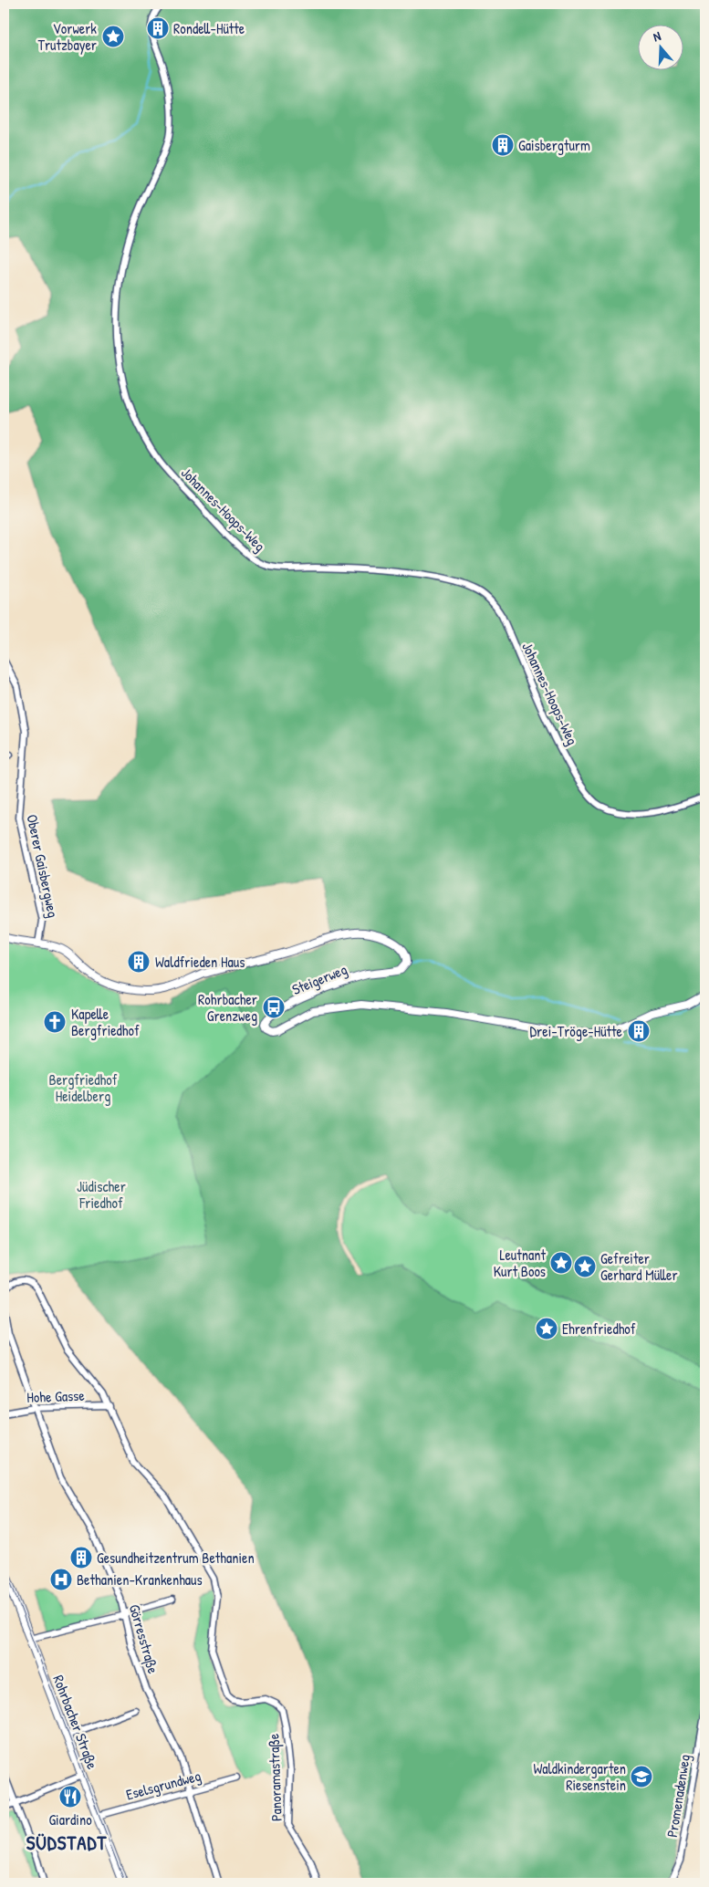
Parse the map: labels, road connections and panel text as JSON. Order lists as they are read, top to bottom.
{
  "streets": {
    "main road": ["Rohrbacher Straße"],
    "street": [
      "Johannes-Hoops-Weg",
      "Oberer Gaisbergweg",
      "Steigerweg",
      "Hohe Gasse",
      "Görresstraße",
      "Panoramastraße",
      "Eselsgrundweg",
      "Promenadenweg"
    ]
  },
  "crossings": [
    ["Oberer Gaisbergweg", "Steigerweg"],
    ["Hohe Gasse", "Görresstraße"],
    ["Hohe Gasse", "Panoramastraße"],
    ["Görresstraße", "Eselsgrundweg"],
    ["Rohrbacher Straße", "Eselsgrundweg"]
  ],
  "districts": ["SÜDSTADT"],
  "parks": ["Bergfriedhof Heidelberg", "Jüdischer Friedhof"],
  "places": {
    "building": [
      "Rondell-Hütte",
      "Gaisbergturm",
      "Waldfrieden Haus",
      "Drei-Tröge-Hütte",
      "Gesundheitzentrum Bethanien"
    ],
    "place": [
      "Vorwerk Trutzbayer",
      "Leutnant Kurt Boos",
      "Gefreiter Gerhard Müller",
      "Ehrenfriedhof"
    ],
    "bus stop": ["Rohrbacher Grenzweg"],
    "church": ["Kapelle Bergfriedhof"],
    "hospital": ["Bethanien-Krankenhaus"],
    "school or university": ["Waldkindergarten Riesenstein"],
    "restaurant": ["Giardino"]
  },
  "north": "top"
}
